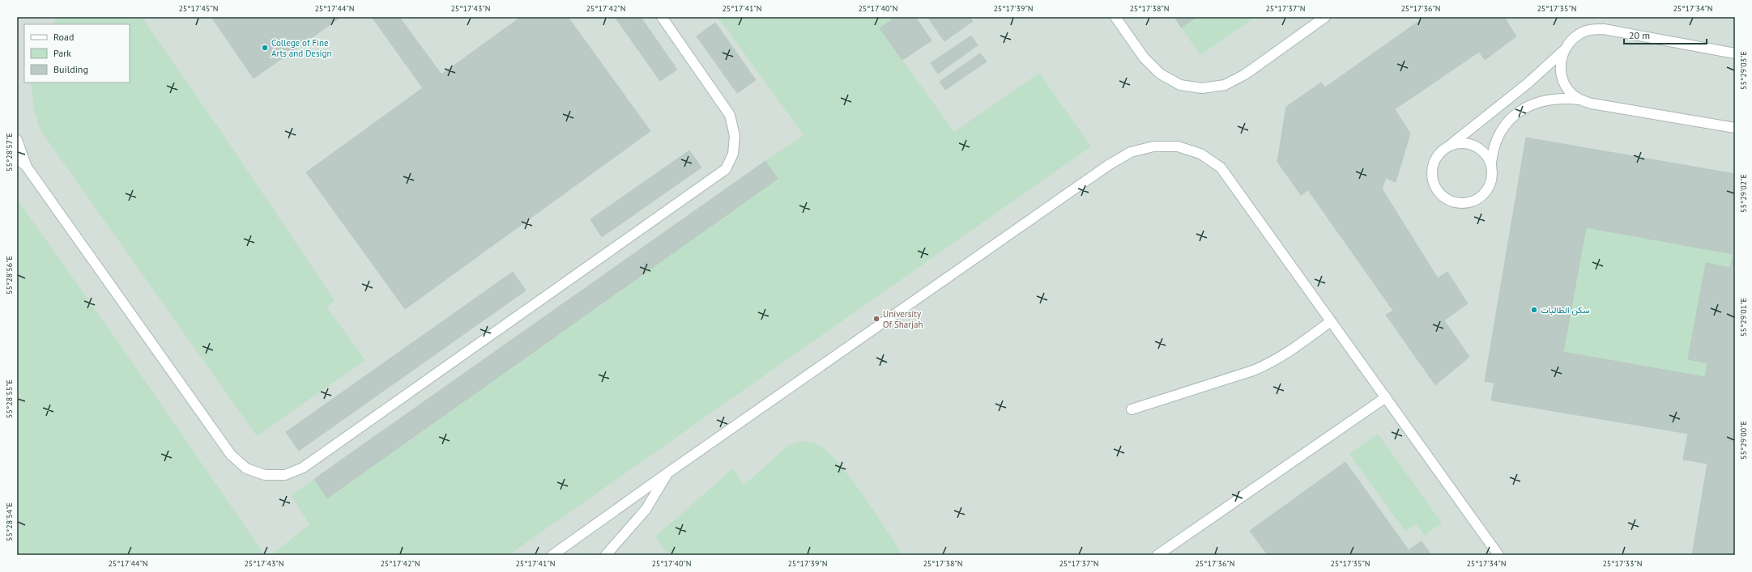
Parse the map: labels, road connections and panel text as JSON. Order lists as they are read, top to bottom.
{
  "places": ["College of Fine Arts and Design", "سكن الطالبات", "University Of Sharjah"],
  "legend": ["Road", "Park", "Building"],
  "scale_bar": "20 m",
  "coordinates": [
    "25°17'45\"N",
    "25°17'44\"N",
    "25°17'43\"N",
    "25°17'42\"N",
    "25°17'41\"N",
    "25°17'40\"N",
    "25°17'39\"N",
    "25°17'38\"N",
    "25°17'37\"N",
    "25°17'36\"N",
    "25°17'35\"N",
    "25°17'34\"N",
    "55°29'03\"E",
    "55°28'57\"E",
    "55°29'02\"E",
    "55°28'56\"E",
    "55°29'01\"E",
    "55°28'55\"E",
    "55°29'00\"E",
    "55°28'54\"E",
    "25°17'33\"N"
  ]
}
